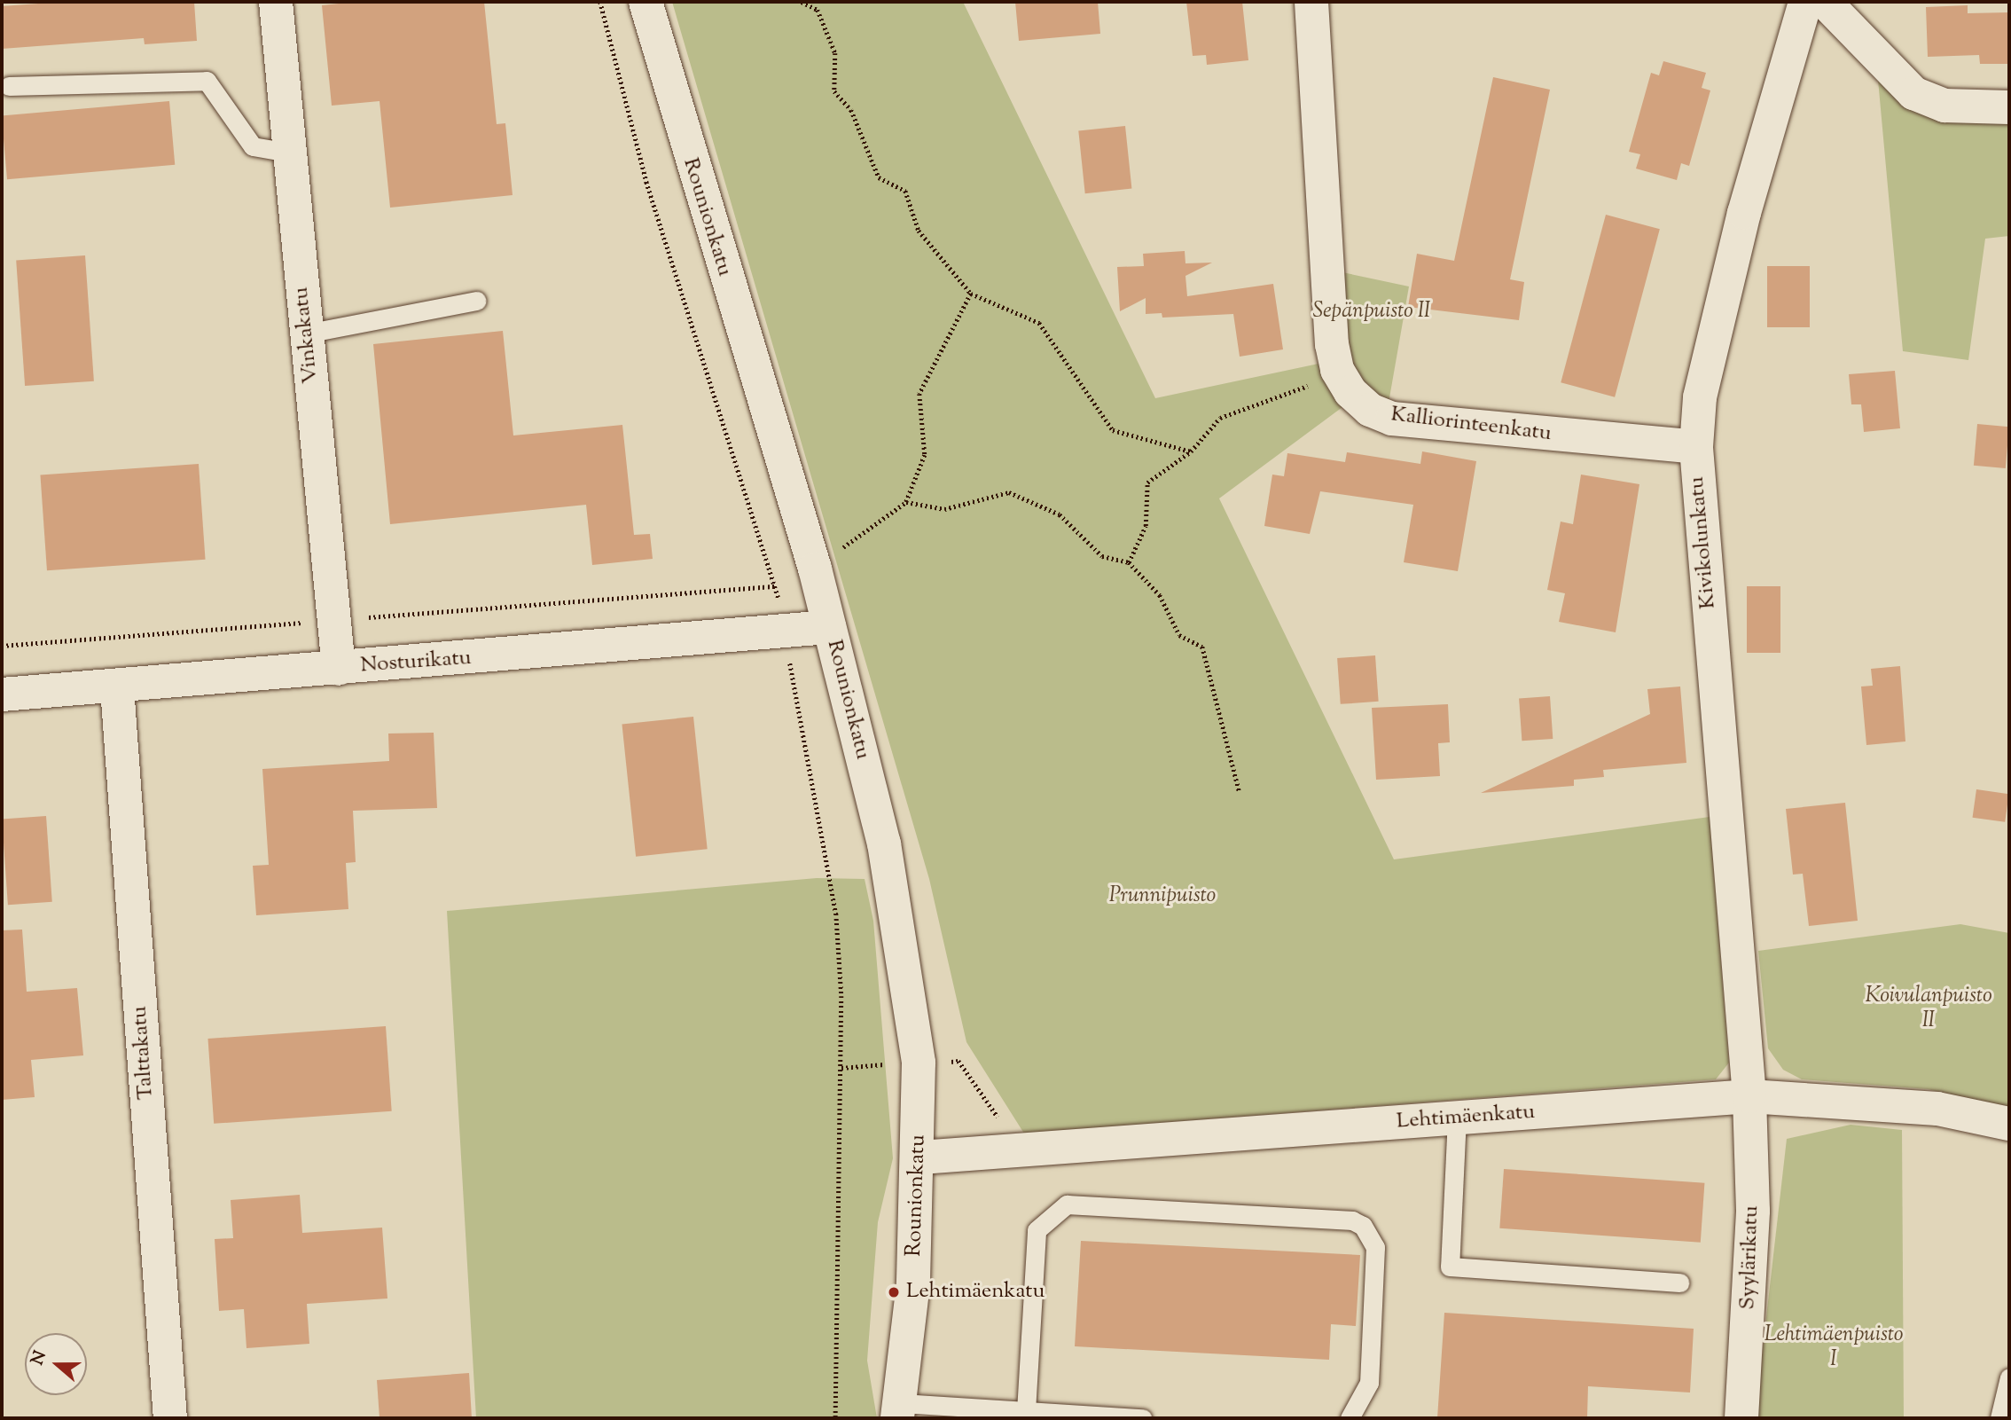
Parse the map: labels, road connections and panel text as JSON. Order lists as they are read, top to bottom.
{
  "streets": {
    "street": [
      "Rounionkatu",
      "Vinkakatu",
      "Kalliorinteenkatu",
      "Kivikolunkatu",
      "Nosturikatu",
      "Talttakatu",
      "Lehtimäenkatu",
      "Syylärikatu"
    ]
  },
  "crossings": [
    ["Rounionkatu", "Nosturikatu"],
    ["Rounionkatu", "Lehtimäenkatu"],
    ["Vinkakatu", "Nosturikatu"],
    ["Kalliorinteenkatu", "Kivikolunkatu"],
    ["Kivikolunkatu", "Lehtimäenkatu"],
    ["Kivikolunkatu", "Syylärikatu"],
    ["Nosturikatu", "Talttakatu"],
    ["Lehtimäenkatu", "Syylärikatu"]
  ],
  "parks": [
    "Sepänpuisto II",
    "Prunnipuisto",
    "Koivulanpuisto II",
    "Lehtimäenpuisto I"
  ],
  "places": ["Lehtimäenkatu"],
  "north": "left"
}
